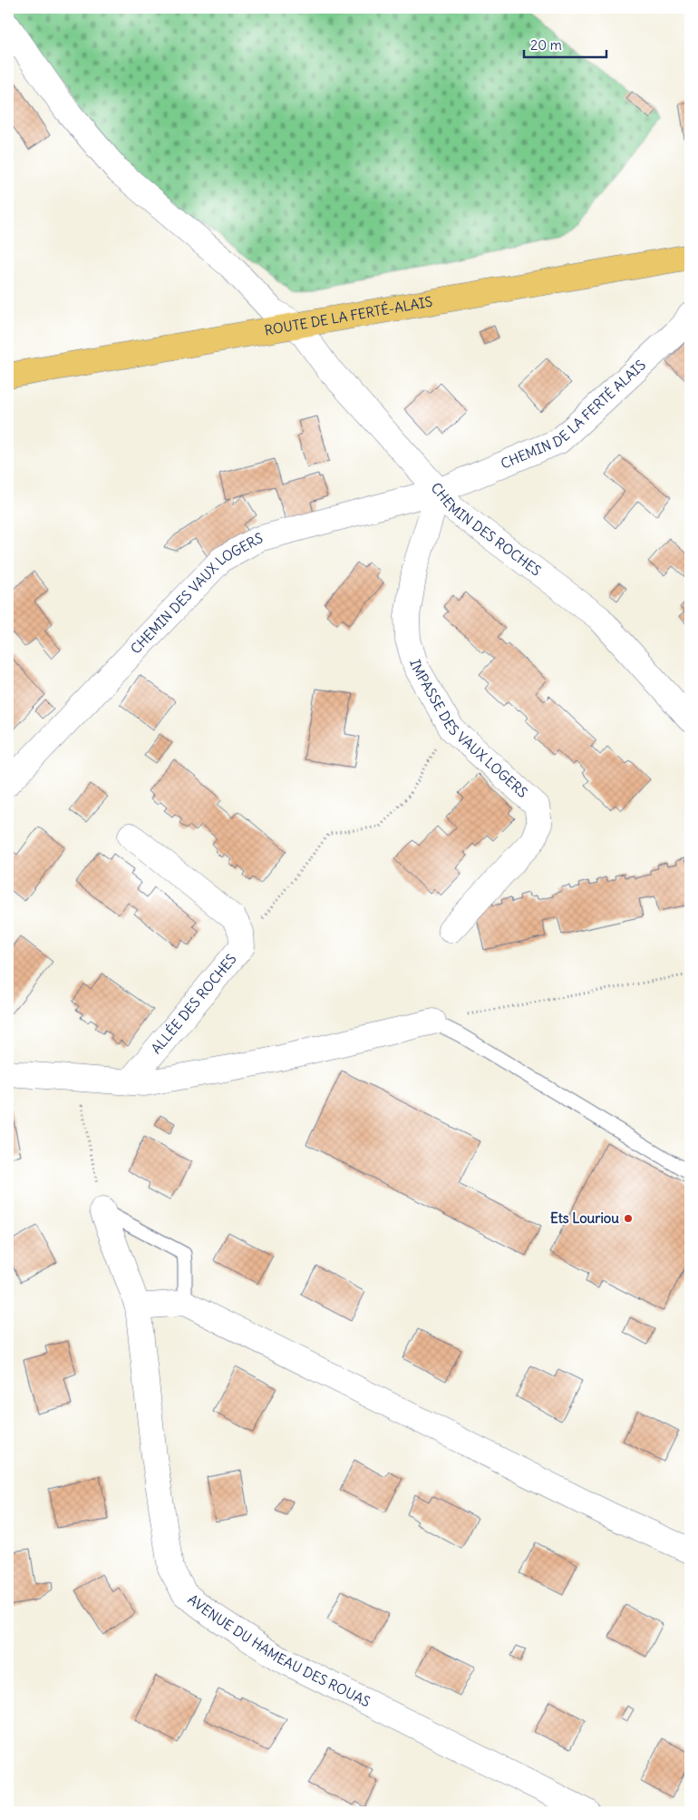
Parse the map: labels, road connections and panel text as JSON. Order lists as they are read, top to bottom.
{
  "streets": {
    "main road": ["ROUTE DE LA FERTÉ-ALAIS"],
    "street": [
      "CHEMIN DE LA FERTÉ ALAIS",
      "CHEMIN DES ROCHES",
      "CHEMIN DES VAUX LOGERS",
      "IMPASSE DES VAUX LOGERS",
      "ALLÉE DES ROCHES",
      "AVENUE DU HAMEAU DES ROUAS"
    ]
  },
  "crossings": [
    ["ROUTE DE LA FERTÉ-ALAIS", "CHEMIN DES ROCHES"],
    ["CHEMIN DE LA FERTÉ ALAIS", "CHEMIN DES ROCHES"],
    ["CHEMIN DE LA FERTÉ ALAIS", "CHEMIN DES VAUX LOGERS"],
    ["CHEMIN DE LA FERTÉ ALAIS", "IMPASSE DES VAUX LOGERS"],
    ["CHEMIN DES ROCHES", "CHEMIN DES VAUX LOGERS"],
    ["CHEMIN DES ROCHES", "IMPASSE DES VAUX LOGERS"],
    ["CHEMIN DES VAUX LOGERS", "IMPASSE DES VAUX LOGERS"]
  ],
  "places": ["Ets Louriou"],
  "scale_bar": "20 m"
}
